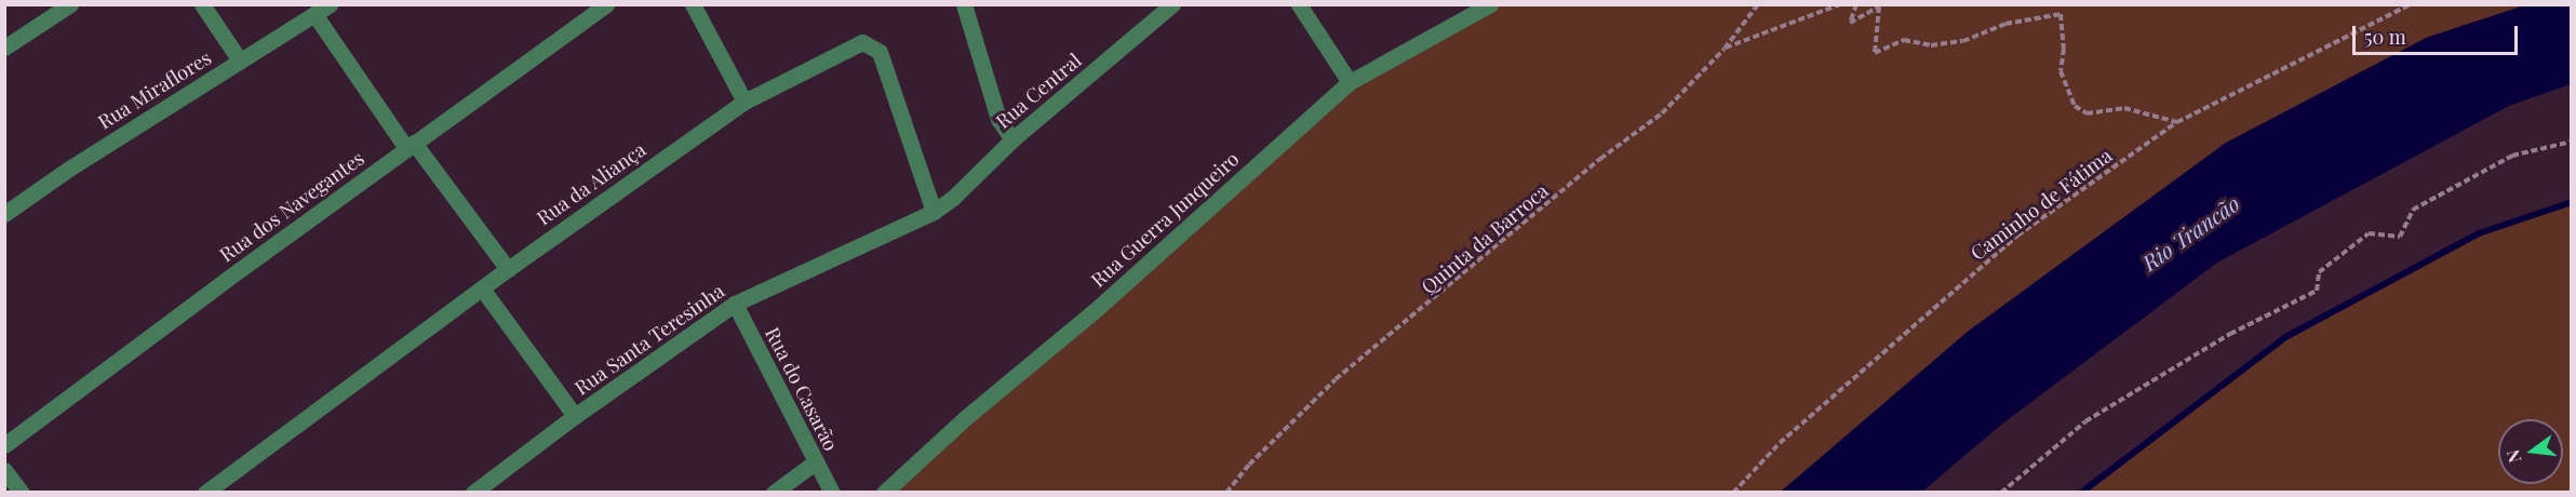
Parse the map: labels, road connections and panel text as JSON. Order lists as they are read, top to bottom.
{
  "streets": {
    "street": [
      "Rua Miraflores",
      "Rua Central",
      "Rua da Aliança",
      "Rua dos Navegantes",
      "Rua Guerra Junqueiro",
      "Rua Santa Teresinha",
      "Rua do Casarão"
    ],
    "path": ["Caminho de Fátima", "Quinta da Barroca"]
  },
  "crossings": [
    ["Rua Central", "Rua da Aliança"],
    ["Rua Central", "Rua Santa Teresinha"],
    ["Rua da Aliança", "Rua Santa Teresinha"],
    ["Rua Santa Teresinha", "Rua do Casarão"]
  ],
  "water": ["Rio Trancão"],
  "scale_bar": "50 m",
  "north": "left"
}
